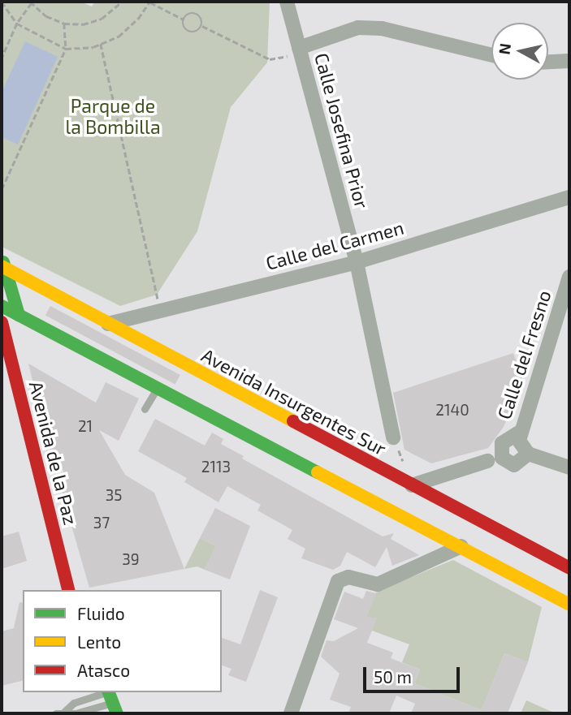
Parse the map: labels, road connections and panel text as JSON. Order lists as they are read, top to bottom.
{
  "streets": {
    "main road": ["Avenida Insurgentes Sur", "Avenida de la Paz"],
    "street": ["Calle Josefina Prior", "Calle del Carmen", "Calle del Fresno"]
  },
  "crossings": [
    ["Calle Josefina Prior", "Calle del Carmen"],
    ["Calle del Carmen", "Avenida Insurgentes Sur"]
  ],
  "parks": ["Parque de la Bombilla"],
  "house_numbers": [
    "2140",
    "21",
    "2113",
    "35",
    "37",
    "39"
  ],
  "legend": ["Fluido", "Lento", "Atasco"],
  "scale_bar": "50 m",
  "north": "left"
}
